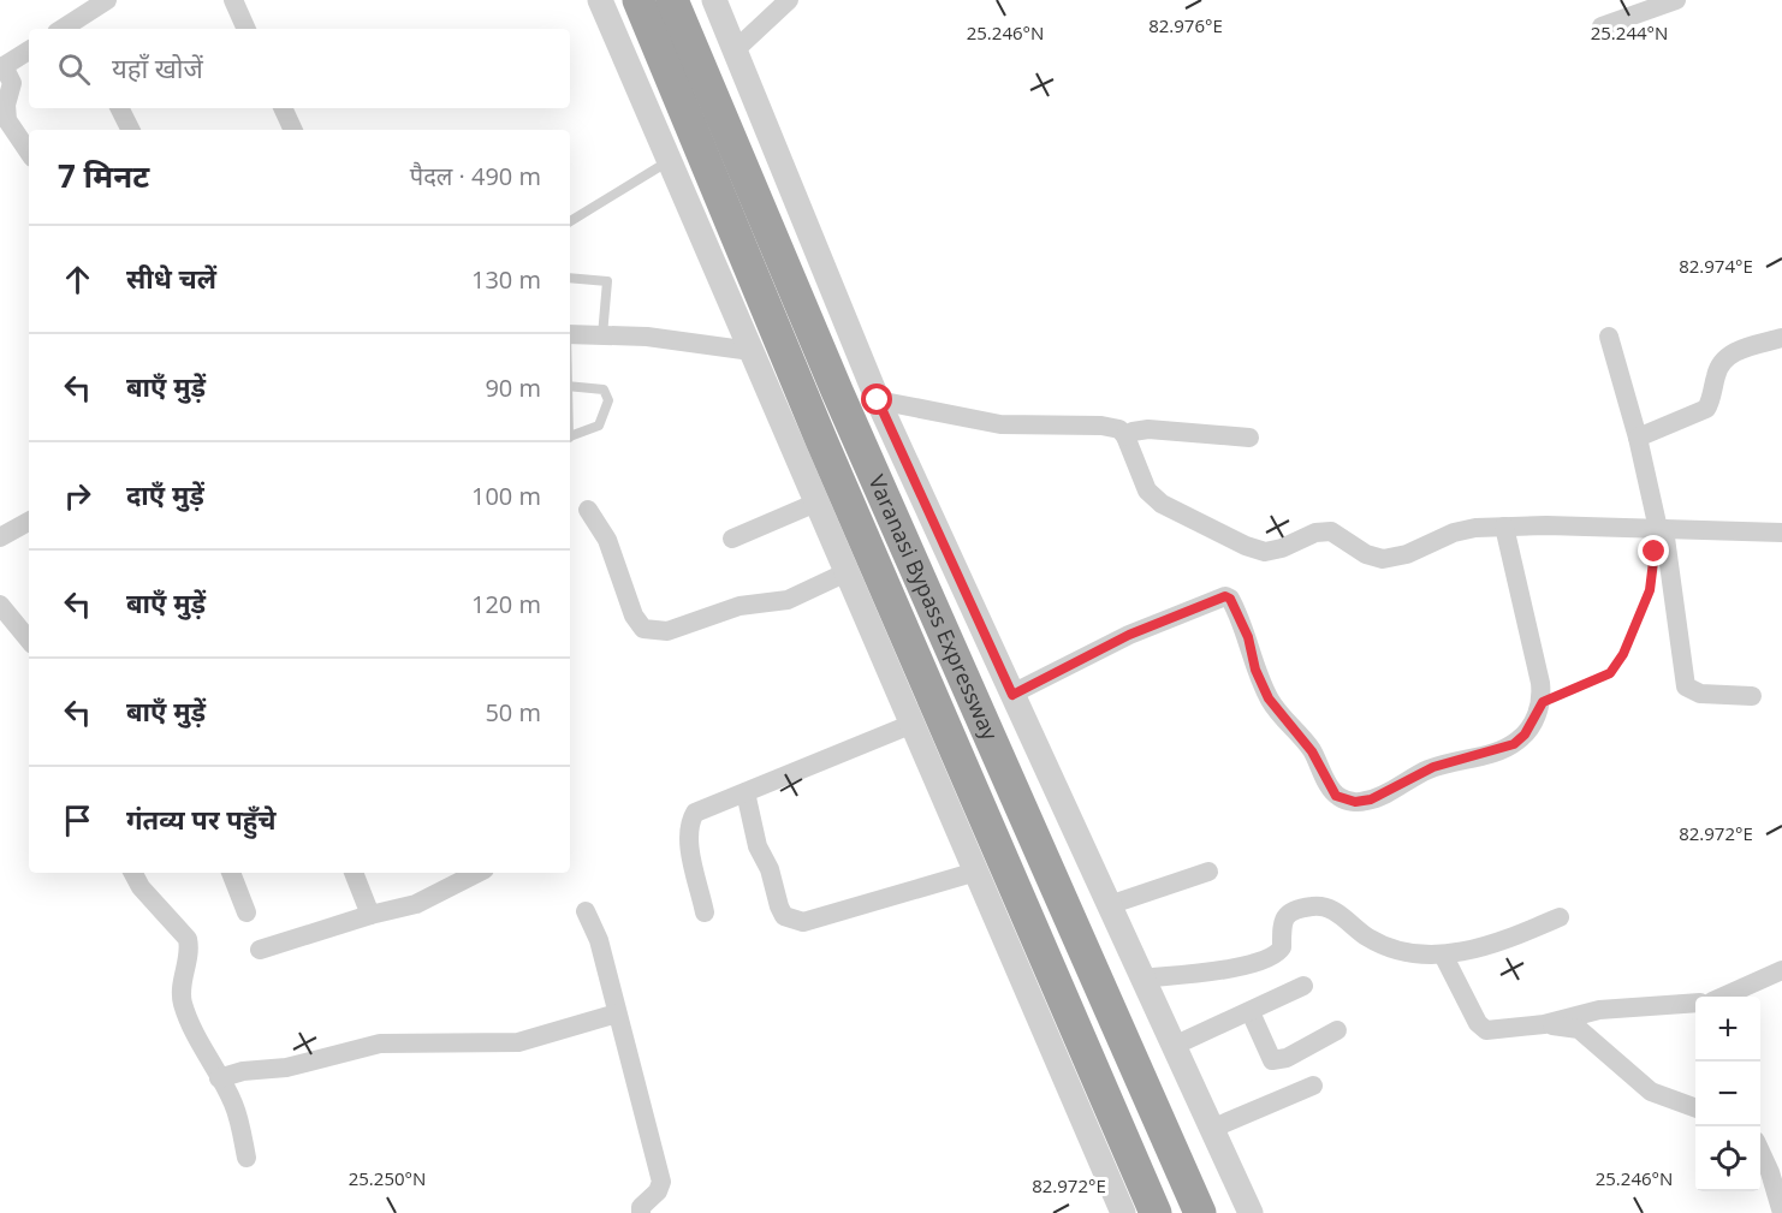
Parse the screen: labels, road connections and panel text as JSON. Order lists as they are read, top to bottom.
{
  "streets": {
    "highway": ["Varanasi Bypass Expressway"]
  },
  "page": {
    "search": "यहाँ खोजें",
    "heading": ["7 मिनट", "पैदल · 490 m"],
    "list": [
      ["सीधे चलें", "130 m"],
      ["बाएँ मुड़ें", "90 m"],
      ["दाएँ मुड़ें", "100 m"],
      ["बाएँ मुड़ें", "120 m"],
      ["बाएँ मुड़ें", "50 m"],
      "गंतव्य पर पहुँचे"
    ],
    "map_buttons": ["+", "−"]
  },
  "coordinates": [
    "82.976°E",
    "25.246°N",
    "25.244°N",
    "82.974°E",
    "82.972°E",
    "25.250°N"
  ]
}
